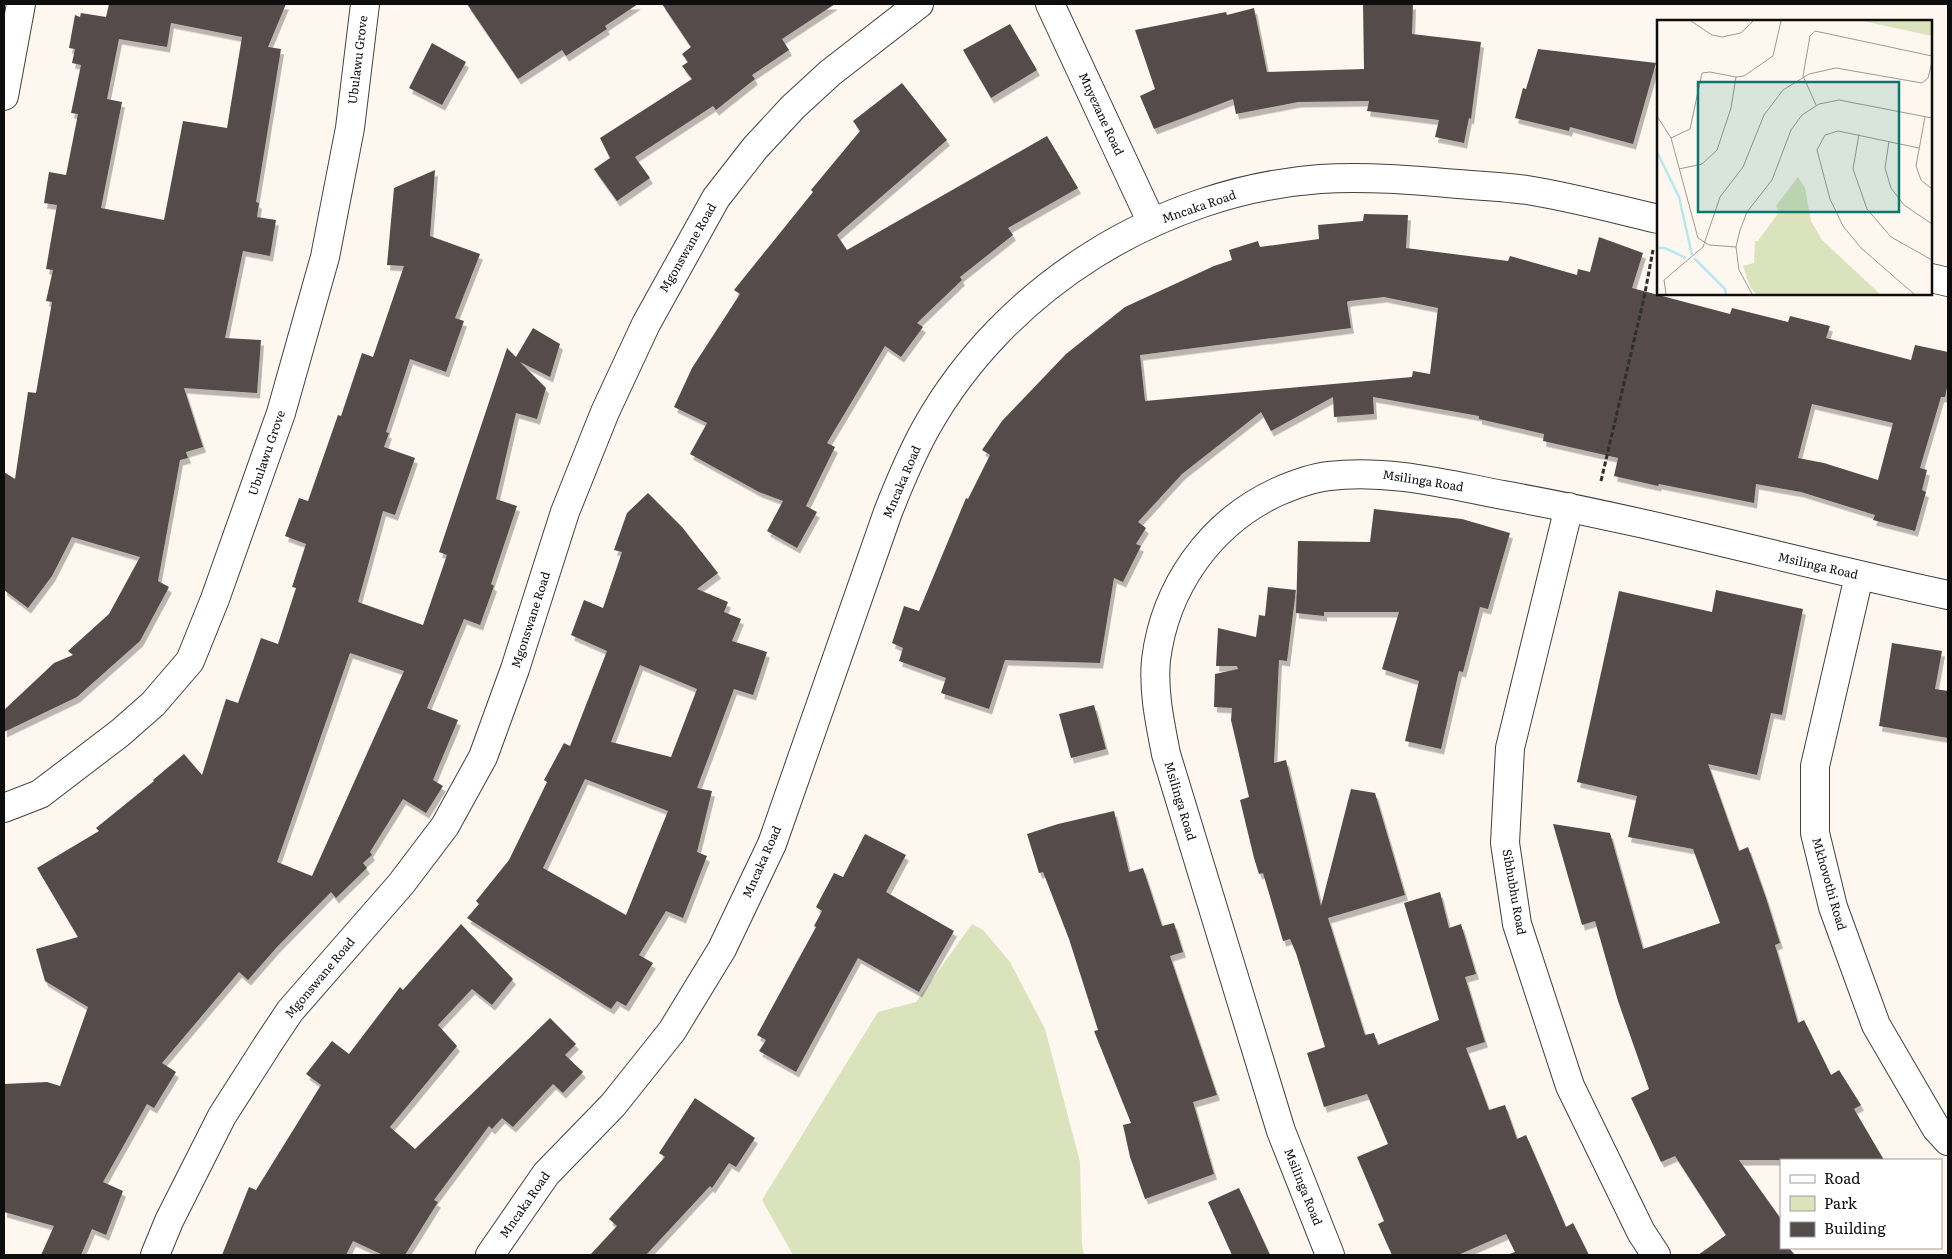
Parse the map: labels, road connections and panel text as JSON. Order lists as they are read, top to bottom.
{
  "streets": {
    "street": [
      "Ubulawu Grove",
      "Mnyezane Road",
      "Mncaka Road",
      "Mgonswane Road",
      "Msilinga Road",
      "Mkhovothi Road",
      "Sibhubhu Road"
    ]
  },
  "crossings": [
    ["Mnyezane Road", "Mncaka Road"],
    ["Msilinga Road", "Mkhovothi Road"],
    ["Msilinga Road", "Sibhubhu Road"]
  ],
  "legend": ["Road", "Park", "Building"]
}
